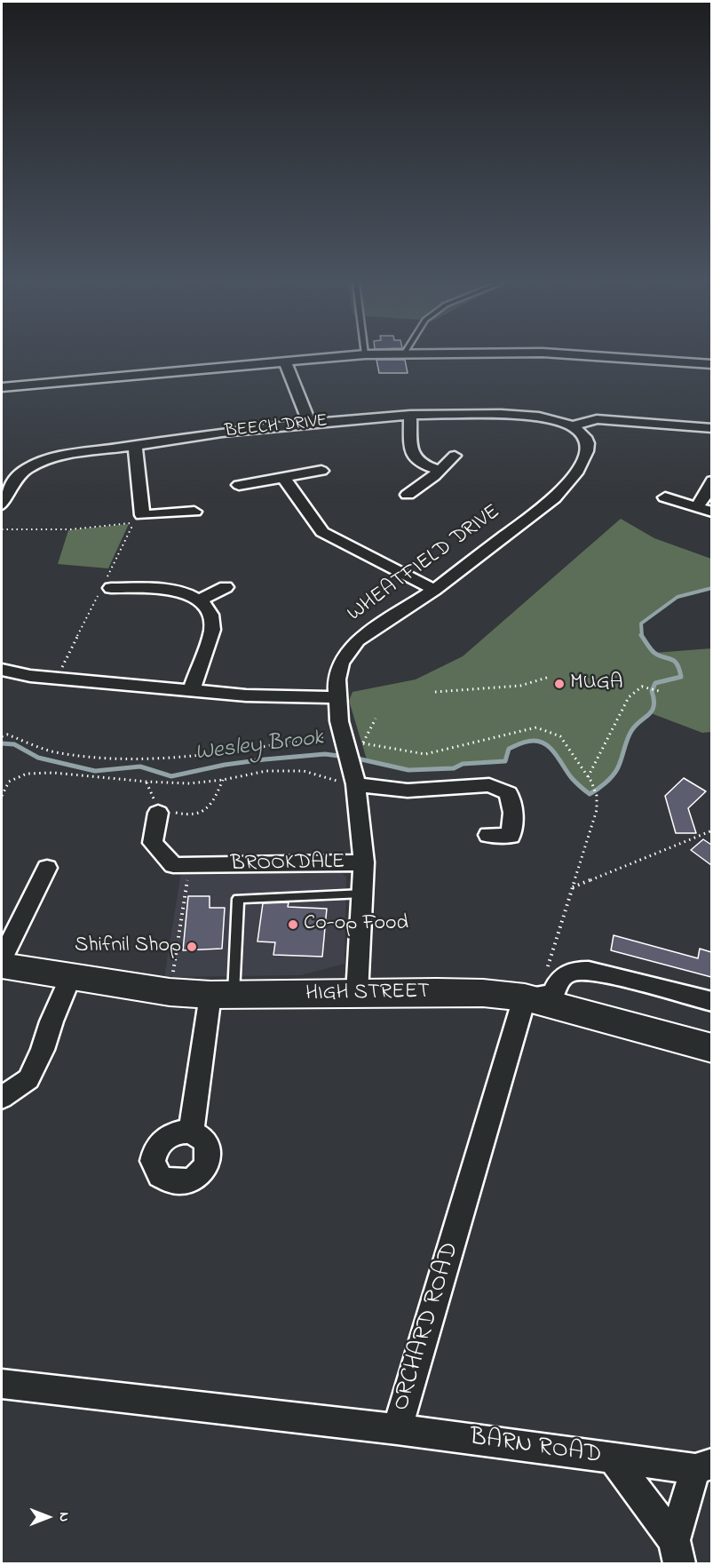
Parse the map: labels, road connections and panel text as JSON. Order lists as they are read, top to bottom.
{
  "streets": {
    "main road": ["HIGH STREET"],
    "street": [
      "BEECH DRIVE",
      "WHEATFIELD DRIVE",
      "BROOKDALE",
      "ORCHARD ROAD",
      "BARN ROAD"
    ]
  },
  "crossings": [
    ["BEECH DRIVE", "WHEATFIELD DRIVE"],
    ["WHEATFIELD DRIVE", "BROOKDALE"],
    ["BROOKDALE", "HIGH STREET"],
    ["HIGH STREET", "ORCHARD ROAD"],
    ["ORCHARD ROAD", "BARN ROAD"]
  ],
  "water": ["Wesley Brook"],
  "places": ["MUGA", "Co-op Food", "Shifnil Shop"],
  "north": "right"
}
